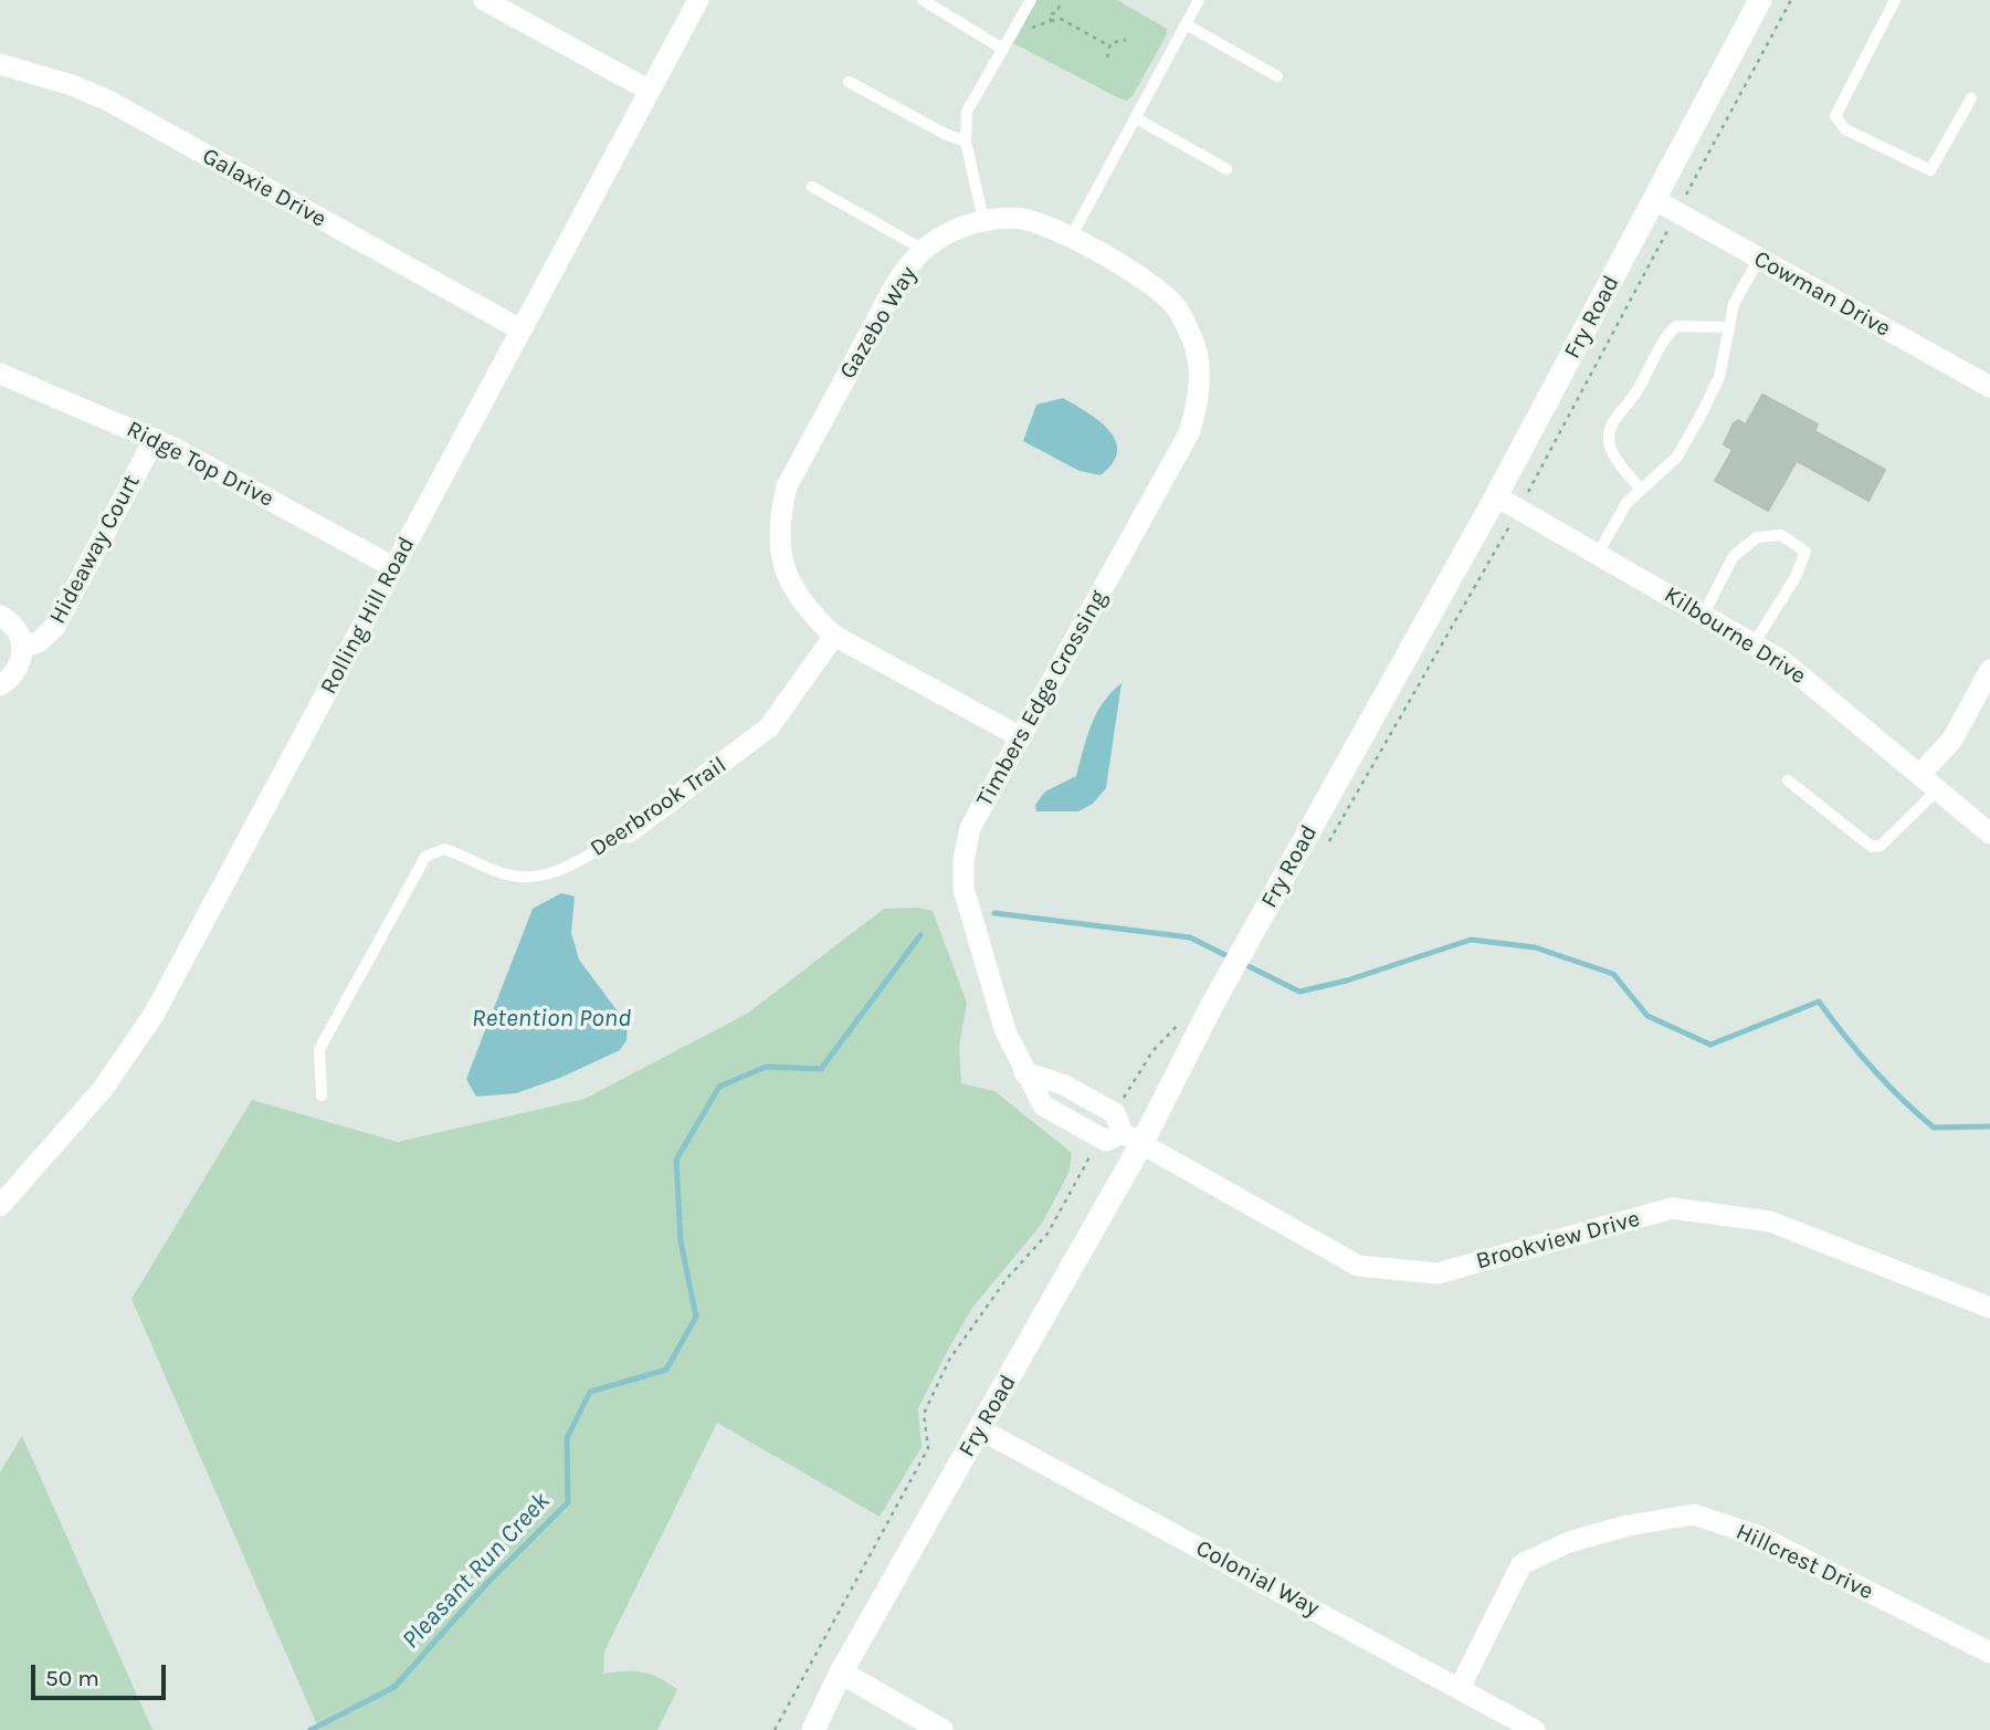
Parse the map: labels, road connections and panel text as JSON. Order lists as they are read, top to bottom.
{
  "streets": {
    "street": [
      "Galaxie Drive",
      "Cowman Drive",
      "Fry Road",
      "Gazebo Way",
      "Ridge Top Drive",
      "Hideaway Court",
      "Rolling Hill Road",
      "Kilbourne Drive",
      "Timbers Edge Crossing",
      "Deerbrook Trail",
      "Brookview Drive",
      "Hillcrest Drive",
      "Colonial Way"
    ]
  },
  "crossings": [
    ["Galaxie Drive", "Rolling Hill Road"],
    ["Cowman Drive", "Fry Road"],
    ["Fry Road", "Kilbourne Drive"],
    ["Fry Road", "Brookview Drive"],
    ["Fry Road", "Colonial Way"],
    ["Gazebo Way", "Timbers Edge Crossing"],
    ["Gazebo Way", "Deerbrook Trail"],
    ["Ridge Top Drive", "Hideaway Court"],
    ["Ridge Top Drive", "Rolling Hill Road"],
    ["Hillcrest Drive", "Colonial Way"]
  ],
  "water": ["Retention Pond", "Pleasant Run Creek"],
  "scale_bar": "50 m"
}
